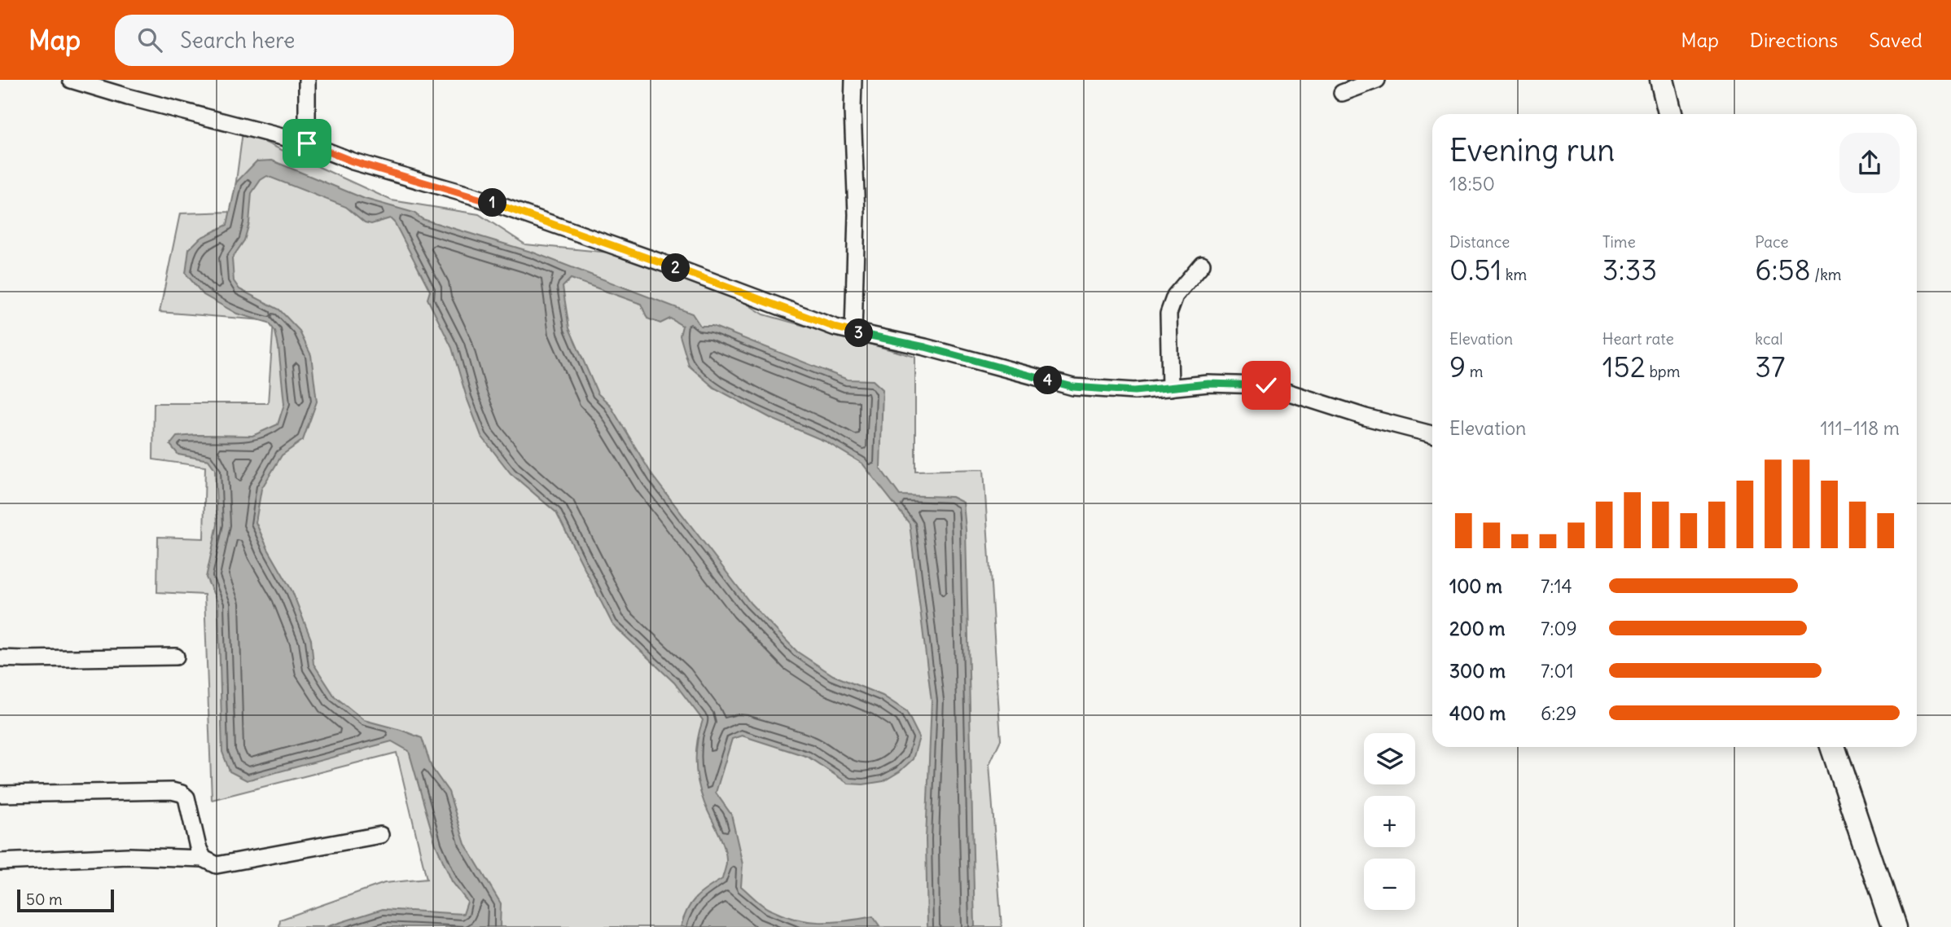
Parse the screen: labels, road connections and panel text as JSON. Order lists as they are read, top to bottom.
{
  "scale_bar": "50 m",
  "page": {
    "header": "Map",
    "search": "Search here",
    "nav": ["Map", "Directions", "Saved"],
    "heading": ["Evening run", "18:50"],
    "pins": [
      "1",
      "2",
      "3",
      "4"
    ],
    "stats": [
      ["Distance", "0.51 km"],
      ["Time", "3:33"],
      ["Pace", "6:58 /km"],
      ["Elevation", "9 m"],
      ["Heart rate", "152 bpm"],
      ["kcal", "37"]
    ],
    "chart": ["Elevation", "111–118 m"],
    "list": [
      {
        "name": "100 m",
        "note": "7:14"
      },
      {
        "name": "200 m",
        "note": "7:09"
      },
      {
        "name": "300 m",
        "note": "7:01"
      },
      {
        "name": "400 m",
        "note": "6:29"
      }
    ],
    "map_buttons": ["+", "−"],
    "scale": "50 m"
  }
}
